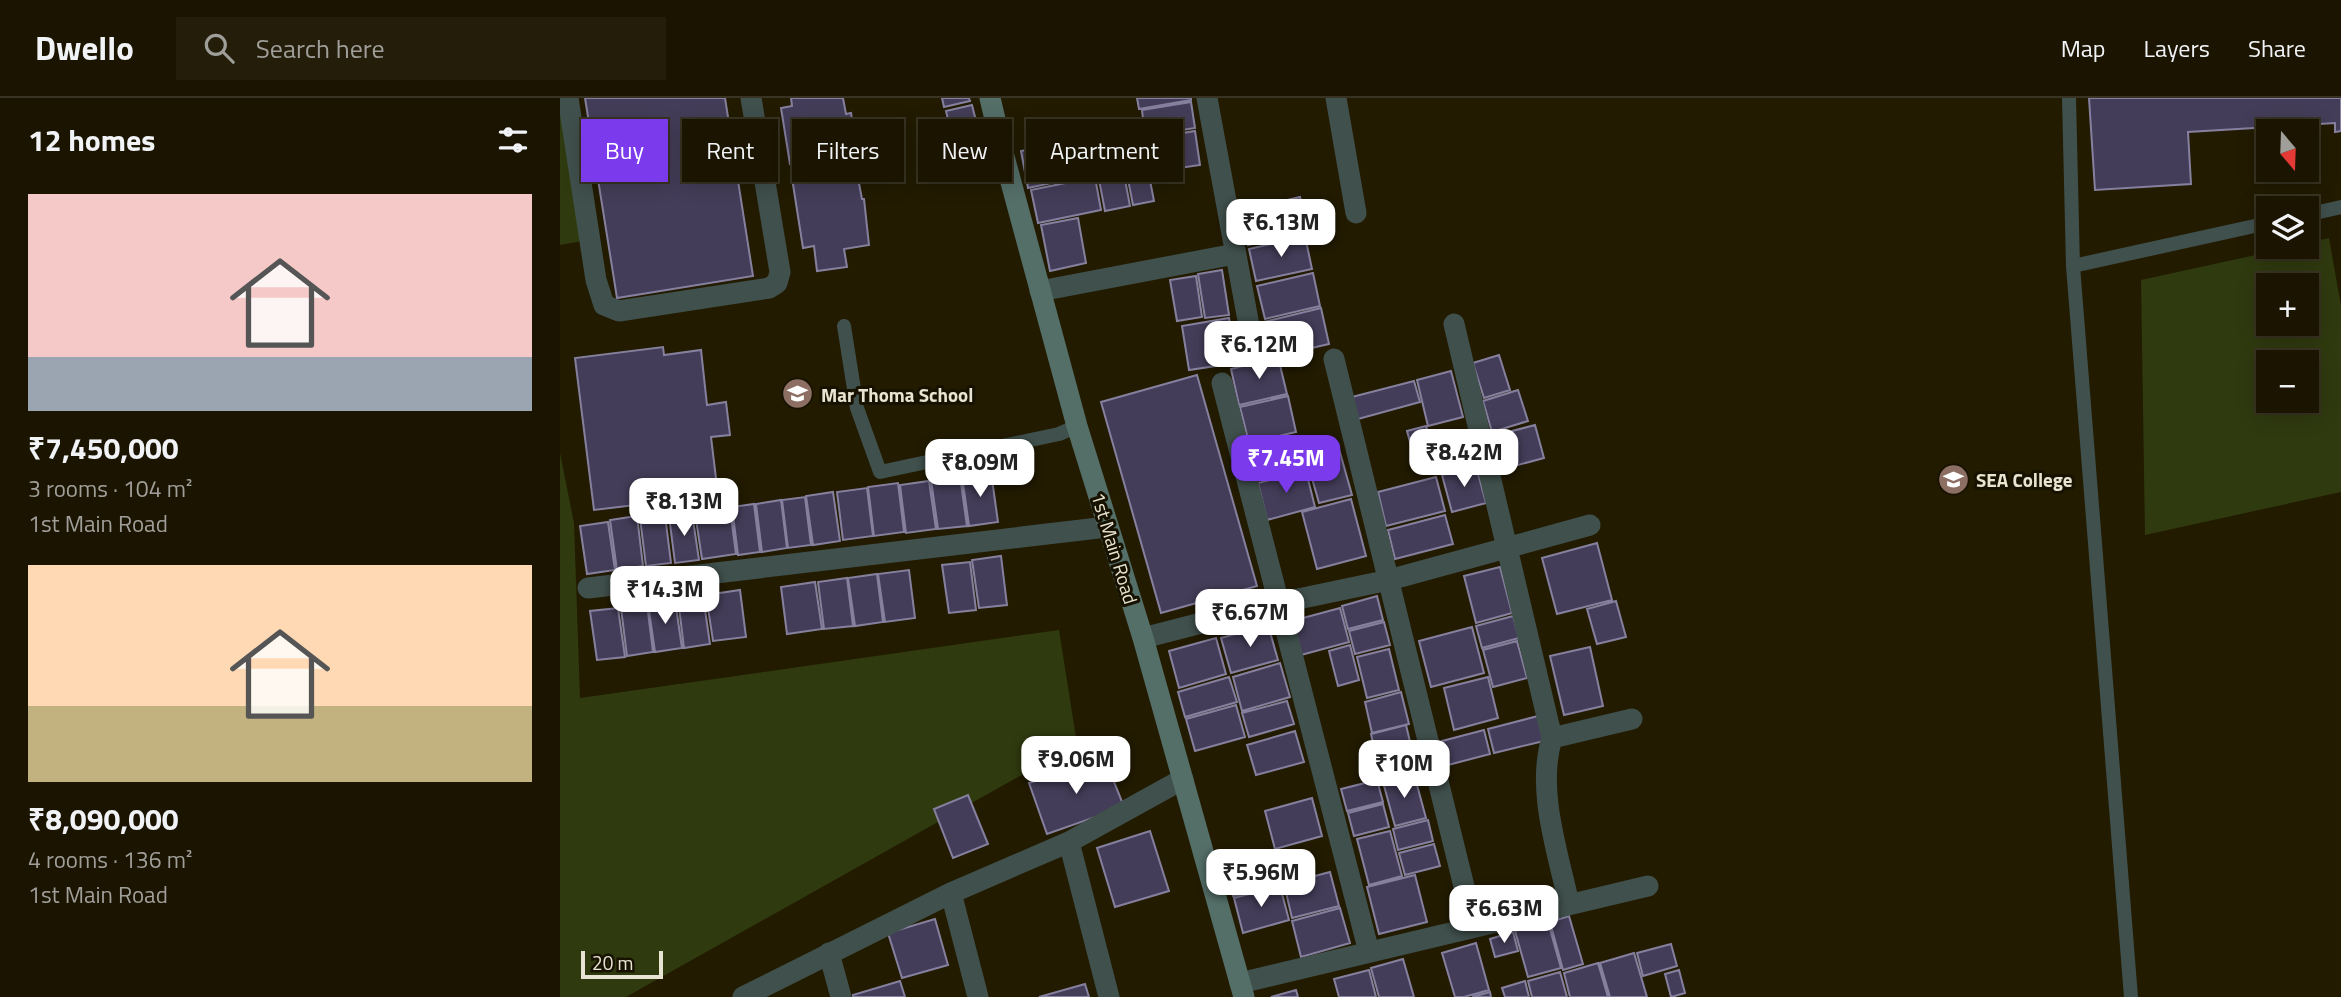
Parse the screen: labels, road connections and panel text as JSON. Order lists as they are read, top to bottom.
{
  "streets": {
    "street": ["1st Main Road"]
  },
  "places": {
    "school or university": ["Mar Thoma School", "SEA College"]
  },
  "scale_bar": "20 m",
  "north": "bottom",
  "page": {
    "header": "Dwello",
    "search": "Search here",
    "nav": ["Map", "Layers", "Share"],
    "heading": "12 homes",
    "map_buttons": ["+", "−"],
    "chip": [
      "Buy",
      "Rent",
      "Filters",
      "New",
      "Apartment"
    ],
    "list": [
      {
        "name": "₹7,450,000",
        "note": "3 rooms · 104 m² · 1st Main Road"
      },
      {
        "name": "₹8,090,000",
        "note": "4 rooms · 136 m² · 1st Main Road"
      }
    ],
    "price": [
      "₹6.13M",
      "₹6.12M",
      "₹8.42M",
      "₹7.45M",
      "₹8.09M",
      "₹8.13M",
      "₹14.3M",
      "₹6.67M",
      "₹9.06M",
      "₹10M",
      "₹5.96M",
      "₹6.63M"
    ],
    "scale": "20 m"
  }
}
